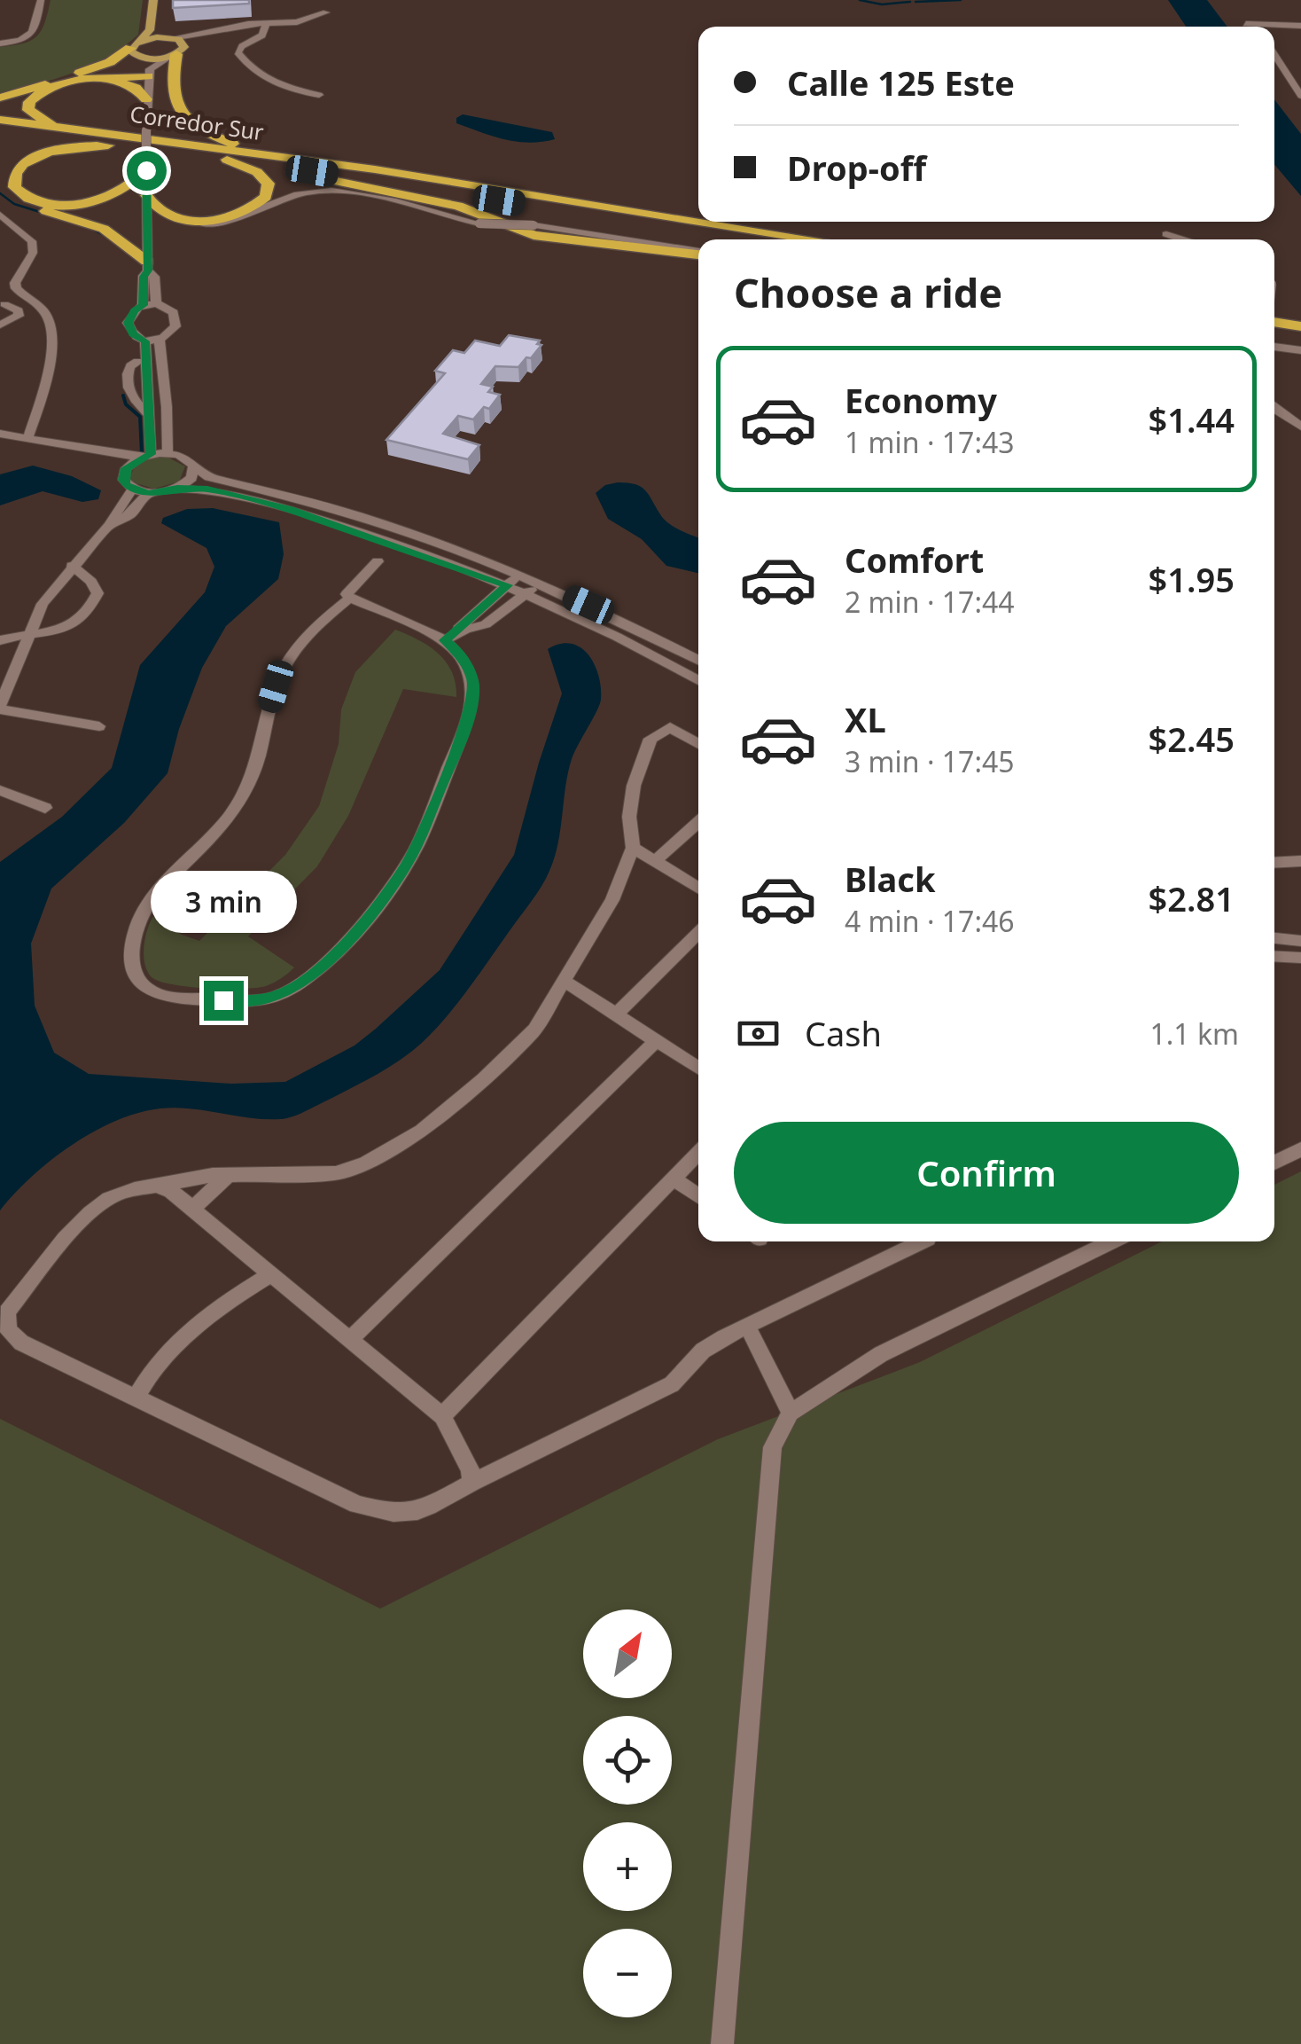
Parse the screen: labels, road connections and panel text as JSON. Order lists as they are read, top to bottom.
{
  "streets": {
    "highway": ["Corredor Sur"]
  },
  "north": "top right",
  "page": {
    "banner": ["Calle 125 Este", "Drop-off"],
    "heading": "Choose a ride",
    "list": [
      {
        "name": "Economy",
        "note": "1 min · 17:43",
        "value": "$1.44"
      },
      {
        "name": "Comfort",
        "note": "2 min · 17:44",
        "value": "$1.95"
      },
      {
        "name": "XL",
        "note": "3 min · 17:45",
        "value": "$2.45"
      },
      {
        "name": "Black",
        "note": "4 min · 17:46",
        "value": "$2.81"
      }
    ],
    "bubble": "3 min",
    "pay": ["Cash", "1.1 km"],
    "buttons": "Confirm",
    "map_buttons": ["+", "−"]
  }
}
